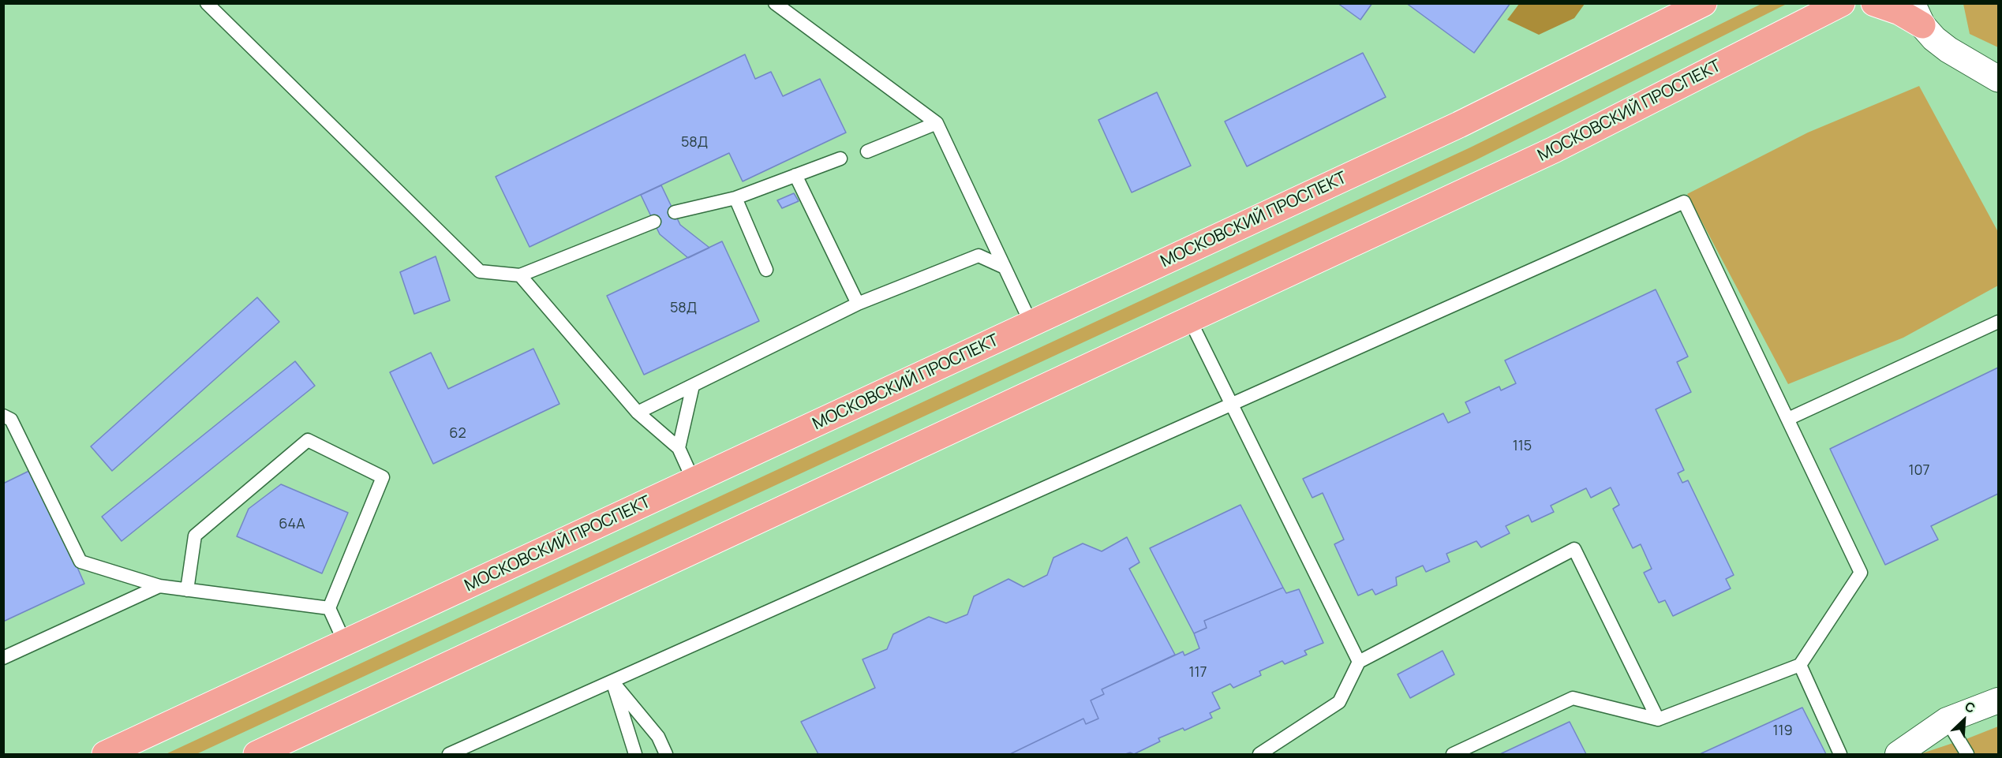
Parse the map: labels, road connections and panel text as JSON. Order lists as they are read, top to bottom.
{
  "streets": {
    "main road": ["МОСКОВСКИЙ ПРОСПЕКТ"]
  },
  "house_numbers": [
    "58Д",
    "58Д",
    "62",
    "115",
    "107",
    "64А",
    "117",
    "119"
  ],
  "north": "top right"
}
